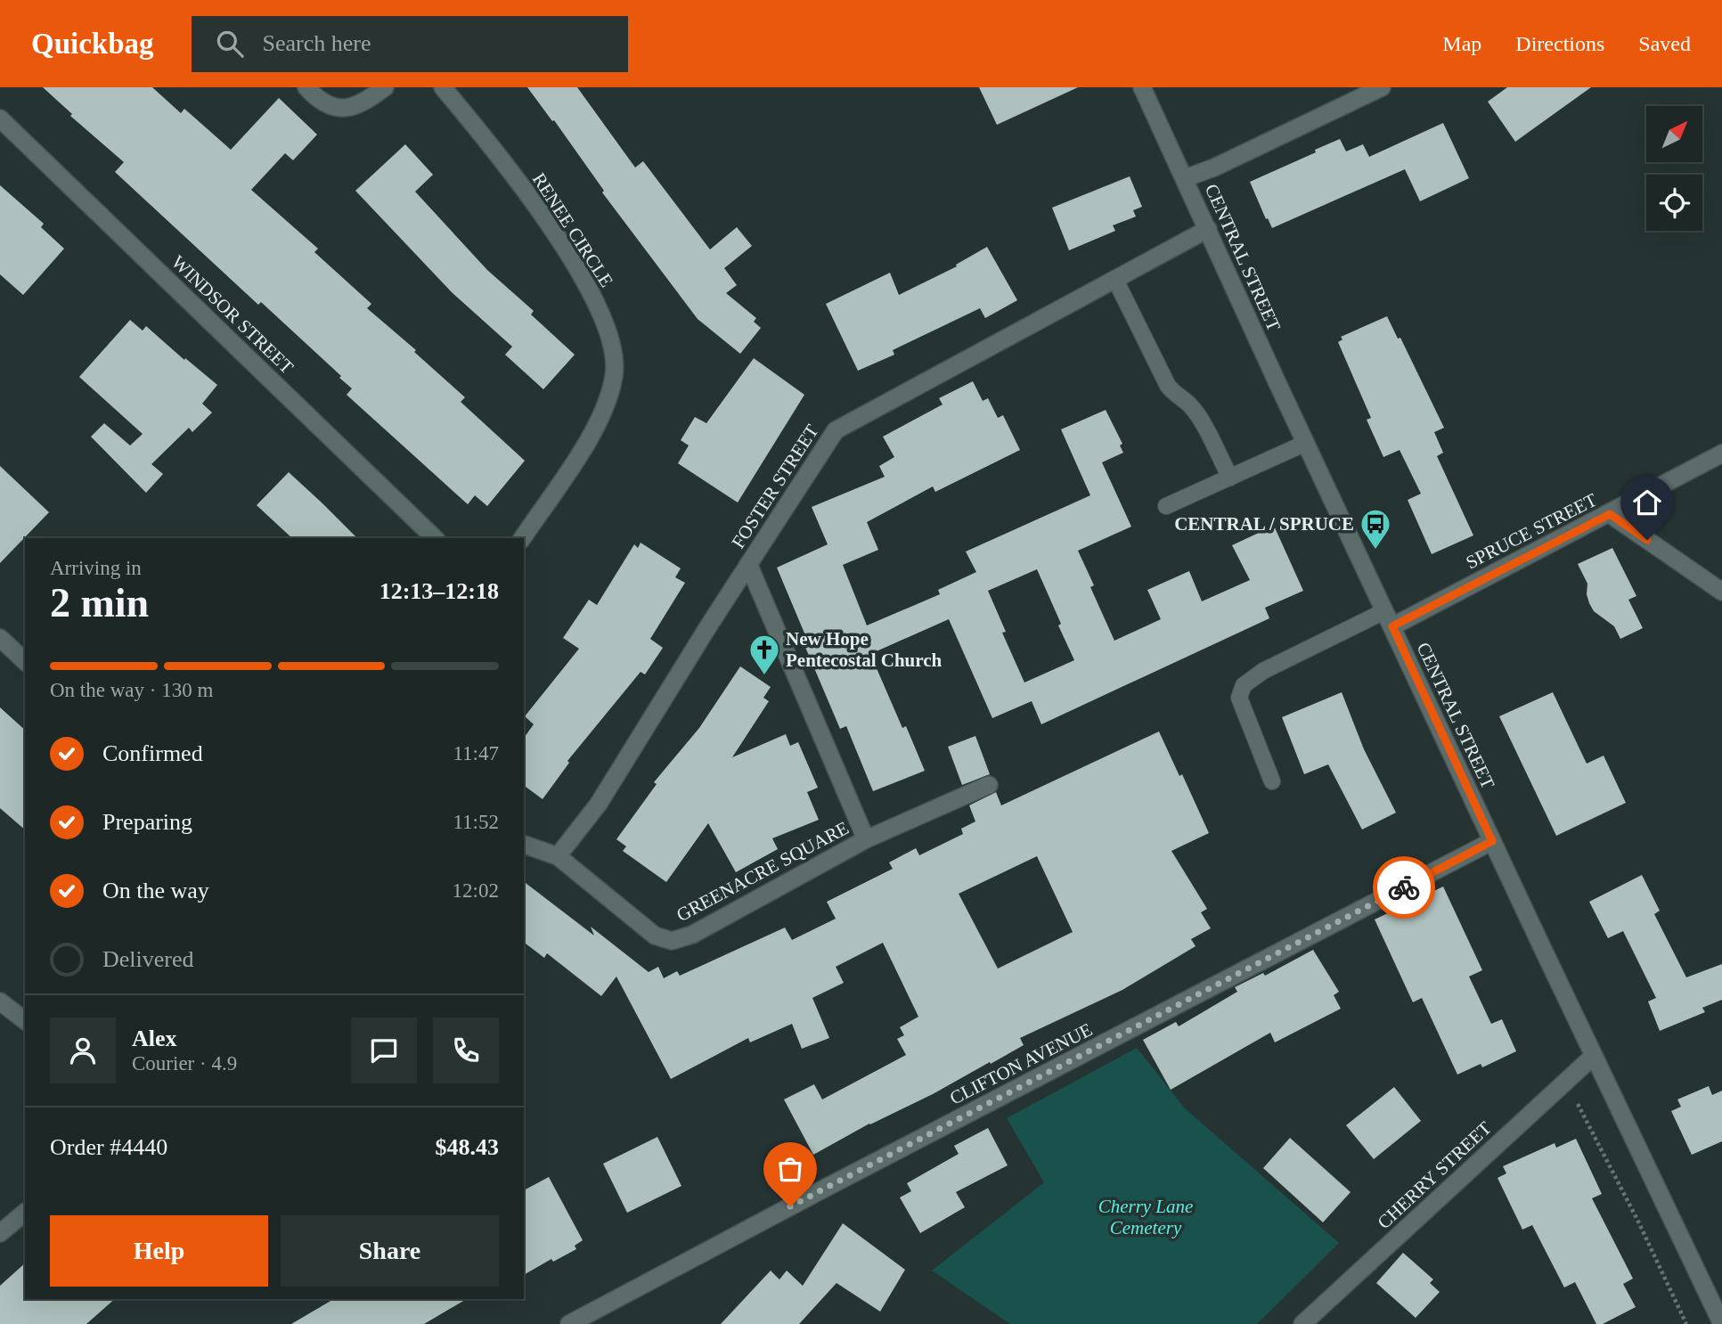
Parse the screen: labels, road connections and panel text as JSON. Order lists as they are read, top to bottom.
{
  "streets": {
    "street": [
      "RENEE CIRCLE",
      "CENTRAL STREET",
      "WINDSOR STREET",
      "FOSTER STREET",
      "SPRUCE STREET",
      "GREENACRE SQUARE",
      "CLIFTON AVENUE",
      "CHERRY STREET"
    ]
  },
  "crossings": [
    ["CENTRAL STREET", "FOSTER STREET"],
    ["CENTRAL STREET", "SPRUCE STREET"],
    ["CENTRAL STREET", "CLIFTON AVENUE"],
    ["CENTRAL STREET", "CHERRY STREET"],
    ["FOSTER STREET", "GREENACRE SQUARE"]
  ],
  "parks": ["Cherry Lane Cemetery"],
  "places": {
    "bus stop": ["CENTRAL / SPRUCE"],
    "church": ["New Hope Pentecostal Church"]
  },
  "north": "top right",
  "page": {
    "header": "Quickbag",
    "search": "Search here",
    "nav": ["Map", "Directions", "Saved"],
    "heading": ["2 min", "Arriving in", "12:13–12:18"],
    "panel": [
      "Alex",
      "Courier · 4.9",
      "Order #4440",
      "$48.43"
    ],
    "bar": "On the way · 130 m",
    "list": [
      ["Confirmed", "11:47"],
      ["Preparing", "11:52"],
      ["On the way", "12:02"],
      "Delivered"
    ],
    "buttons": ["Help", "Share"]
  }
}
